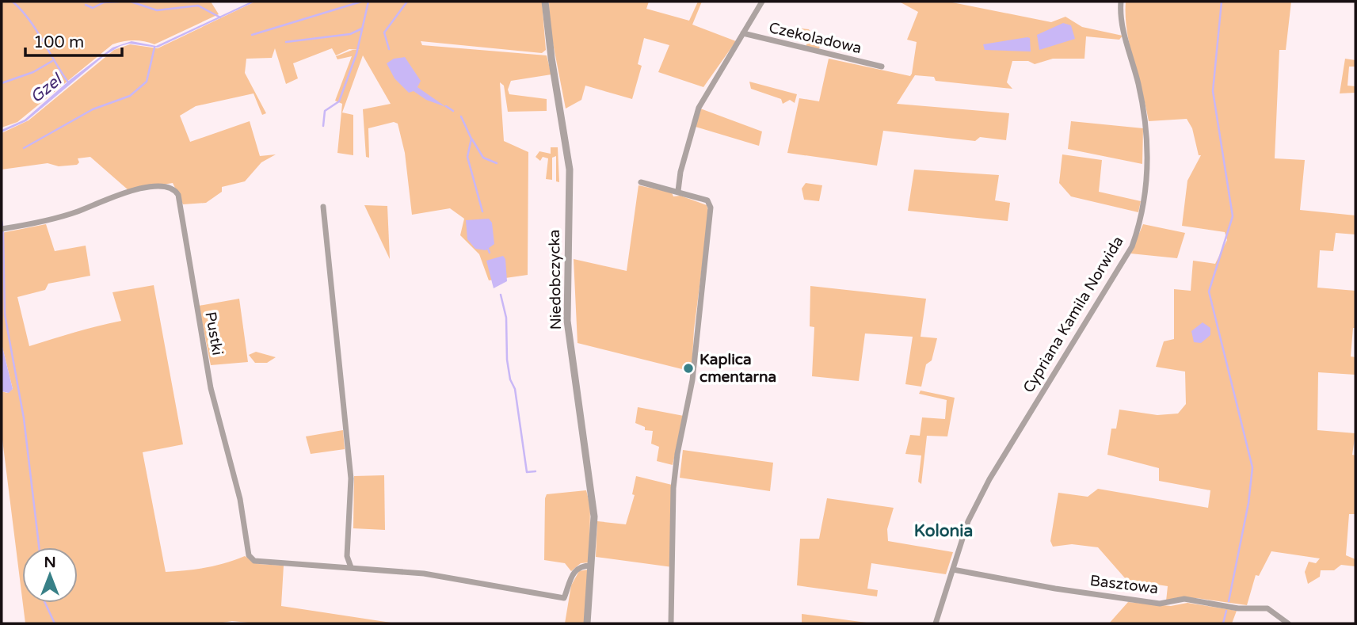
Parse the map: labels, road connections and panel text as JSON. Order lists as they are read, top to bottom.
{
  "streets": {
    "street": [
      "Czekoladowa",
      "Niedobczycka",
      "Cypriana Kamila Norwida",
      "Pustki",
      "Basztowa"
    ]
  },
  "crossings": [
    ["Niedobczycka", "Pustki"],
    ["Cypriana Kamila Norwida", "Basztowa"]
  ],
  "districts": ["Kolonia"],
  "water": ["Gzel"],
  "places": ["Kaplica cmentarna"],
  "scale_bar": "100 m",
  "north": "top"
}
